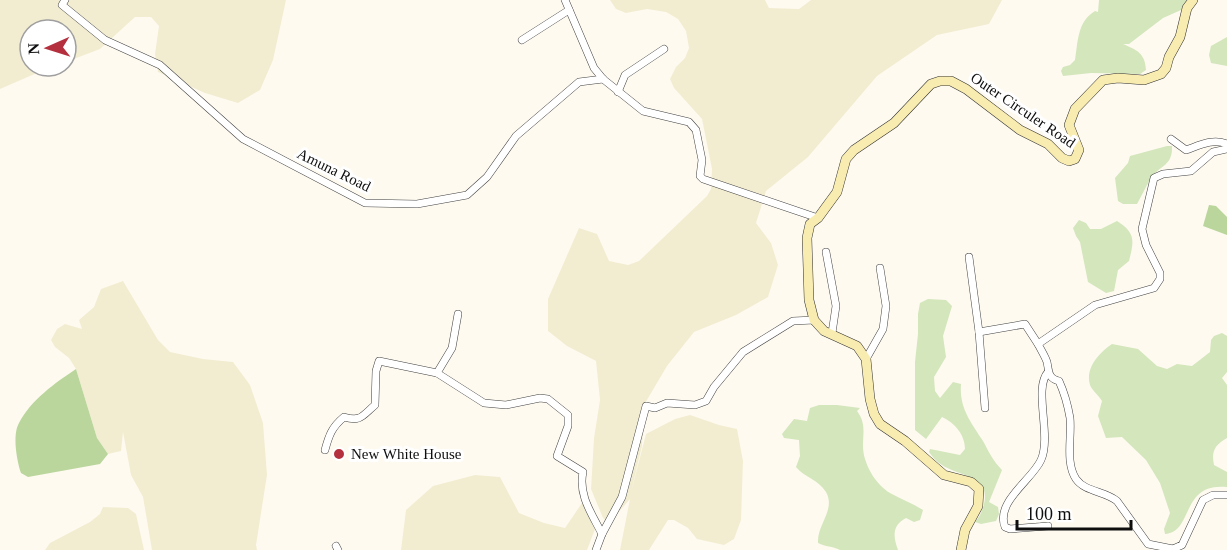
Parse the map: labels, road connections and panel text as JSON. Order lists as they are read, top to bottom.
{
  "streets": {
    "street": ["Outer Circuler Road", "Amuna Road"]
  },
  "places": ["New White House"],
  "scale_bar": "100 m",
  "north": "left"
}
